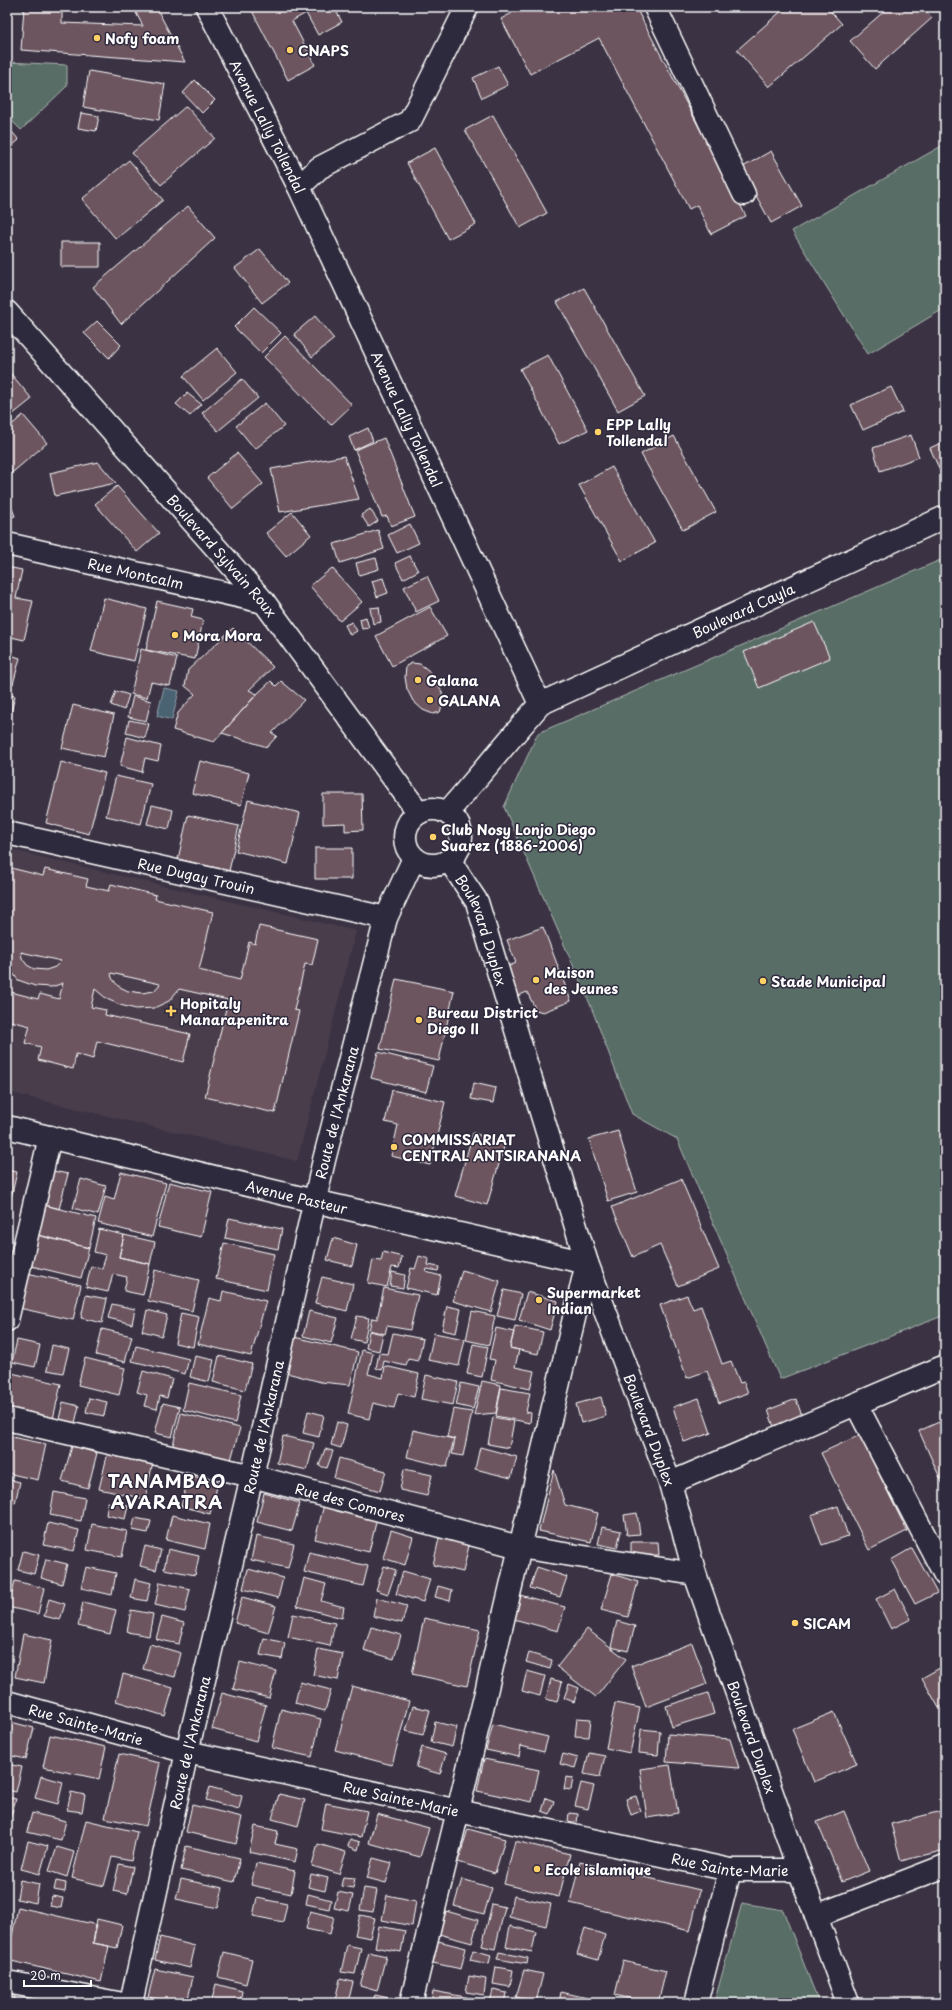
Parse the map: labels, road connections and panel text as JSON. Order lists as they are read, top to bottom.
{
  "streets": {
    "street": [
      "Avenue Lally Tollendal",
      "Boulevard Sylvain Roux",
      "Rue Montcalm",
      "Boulevard Cayla",
      "Rue Dugay Trouin",
      "Boulevard Duplex",
      "Route de l'Ankarana",
      "Avenue Pasteur",
      "Rue des Comores",
      "Rue Sainte-Marie"
    ]
  },
  "crossings": [
    ["Avenue Lally Tollendal", "Boulevard Cayla"],
    ["Boulevard Sylvain Roux", "Rue Montcalm"],
    ["Boulevard Sylvain Roux", "Boulevard Duplex"],
    ["Boulevard Sylvain Roux", "Route de l'Ankarana"],
    ["Rue Dugay Trouin", "Route de l'Ankarana"],
    ["Boulevard Duplex", "Route de l'Ankarana"],
    ["Boulevard Duplex", "Avenue Pasteur"],
    ["Boulevard Duplex", "Rue des Comores"],
    ["Boulevard Duplex", "Rue Sainte-Marie"],
    ["Route de l'Ankarana", "Avenue Pasteur"],
    ["Route de l'Ankarana", "Rue des Comores"],
    ["Route de l'Ankarana", "Rue Sainte-Marie"]
  ],
  "districts": ["TANAMBAO AVARATRA"],
  "places": {
    "other": [
      "Nofy foam",
      "CNAPS",
      "EPP Lally Tollendal",
      "Mora Mora",
      "Galana",
      "GALANA",
      "Club Nosy Lonjo Diego Suarez (1886-2006)",
      "Maison des Jeunes",
      "Stade Municipal",
      "Bureau District Diego II",
      "COMMISSARIAT CENTRAL ANTSIRANANA",
      "Supermarket Indian",
      "SICAM",
      "Ecole islamique"
    ],
    "health": ["Hopitaly Manarapenitra"]
  },
  "scale_bar": "20 m"
}
